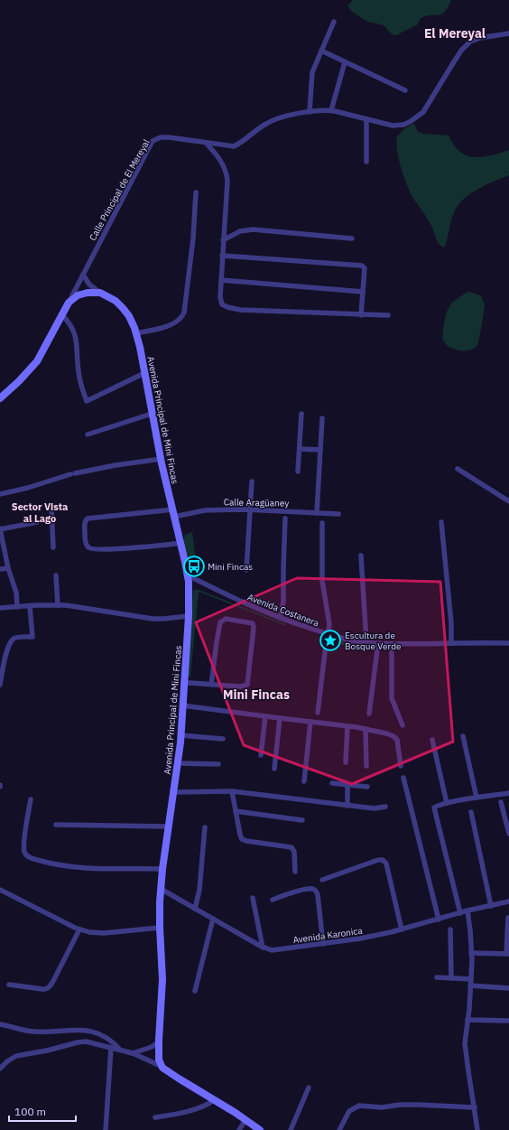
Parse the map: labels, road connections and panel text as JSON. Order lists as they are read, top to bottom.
{
  "streets": {
    "street": [
      "Calle Principal de El Mereyal",
      "Avenida Principal de Mini Fincas",
      "Calle Aragüaney",
      "Avenida Costanera",
      "Avenida Karonica"
    ]
  },
  "crossings": [
    ["Avenida Principal de Mini Fincas", "Calle Aragüaney"],
    ["Avenida Principal de Mini Fincas", "Avenida Costanera"],
    ["Avenida Principal de Mini Fincas", "Avenida Karonica"]
  ],
  "districts": ["El Mereyal", "Sector Vista al Lago", "Mini Fincas"],
  "places": {
    "bus stop": ["Mini Fincas"],
    "place": ["Escultura de Bosque Verde"]
  },
  "scale_bar": "100 m"
}
